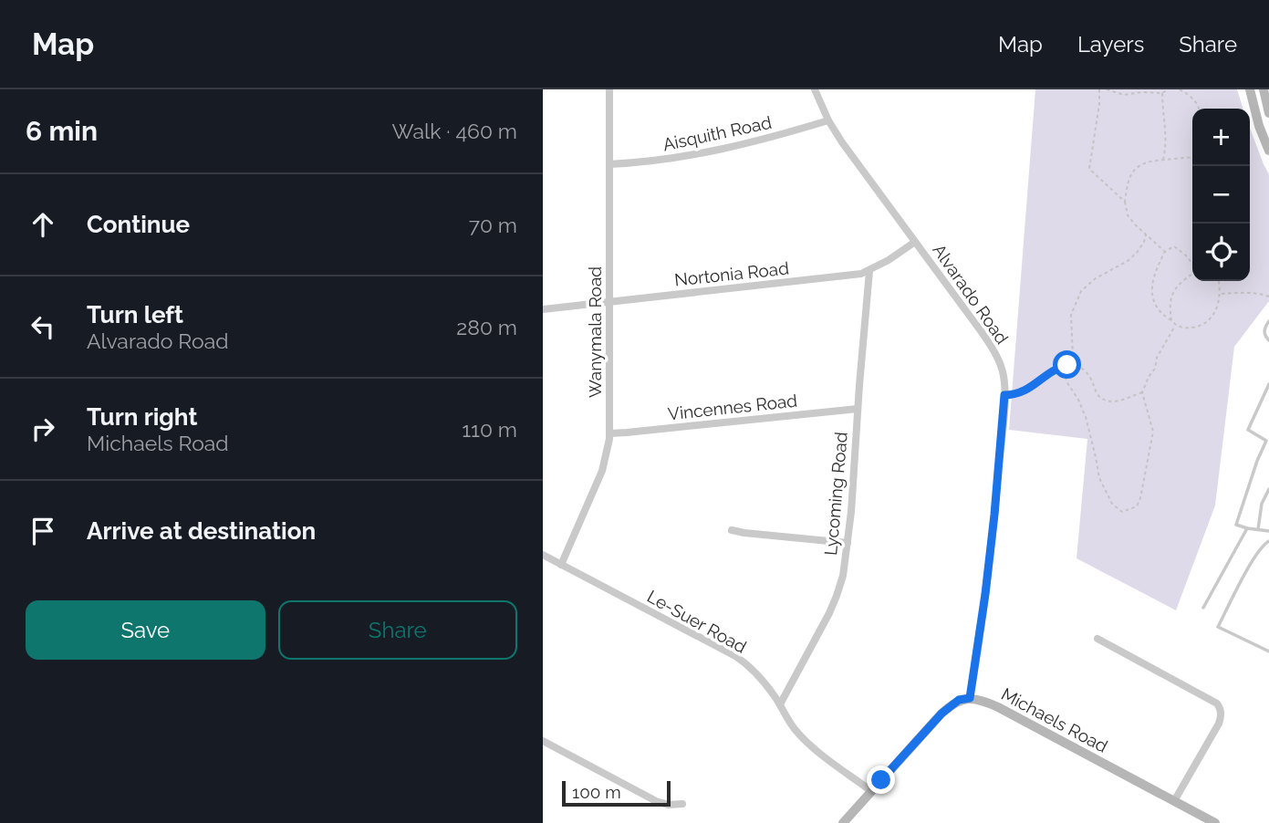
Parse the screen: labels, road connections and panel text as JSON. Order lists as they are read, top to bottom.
{
  "streets": {
    "street": [
      "Aisquith Road",
      "Nortonia Road",
      "Alvarado Road",
      "Wanymala Road",
      "Vincennes Road",
      "Lycoming Road",
      "Le-Suer Road",
      "Michaels Road"
    ]
  },
  "crossings": [
    ["Aisquith Road", "Alvarado Road"],
    ["Aisquith Road", "Wanymala Road"],
    ["Nortonia Road", "Alvarado Road"],
    ["Nortonia Road", "Wanymala Road"],
    ["Nortonia Road", "Lycoming Road"],
    ["Alvarado Road", "Michaels Road"],
    ["Wanymala Road", "Vincennes Road"],
    ["Wanymala Road", "Le-Suer Road"],
    ["Vincennes Road", "Lycoming Road"],
    ["Lycoming Road", "Le-Suer Road"]
  ],
  "scale_bar": "100 m",
  "page": {
    "header": "Map",
    "nav": ["Map", "Layers", "Share"],
    "heading": ["6 min", "Walk · 460 m"],
    "map_buttons": ["+", "−"],
    "list": [
      ["Continue", "70 m"],
      ["Turn left", "Alvarado Road", "280 m"],
      ["Turn right", "Michaels Road", "110 m"],
      "Arrive at destination"
    ],
    "buttons": ["Save", "Share"],
    "scale": "100 m"
  }
}
